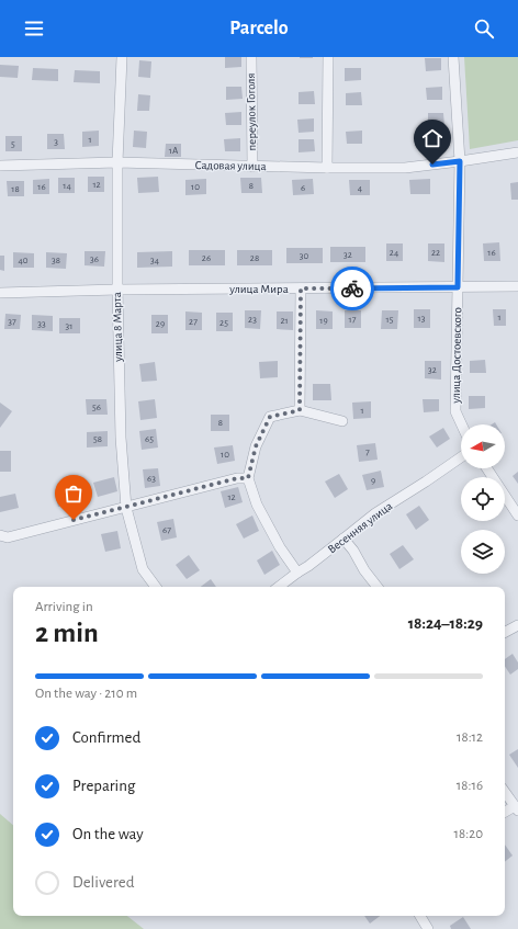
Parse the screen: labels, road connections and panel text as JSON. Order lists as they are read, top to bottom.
{
  "streets": {
    "street": [
      "переулок Гоголя",
      "Садовая улица",
      "улица Мира",
      "улица 8 Марта",
      "улица Достоевского",
      "Весенняя улица"
    ]
  },
  "crossings": [
    ["переулок Гоголя", "Садовая улица"],
    ["Садовая улица", "улица 8 Марта"],
    ["Садовая улица", "улица Достоевского"],
    ["улица Мира", "улица 8 Марта"],
    ["улица Мира", "улица Достоевского"]
  ],
  "house_numbers": [
    "1",
    "3",
    "5",
    "1А",
    "12",
    "14",
    "8",
    "16",
    "10",
    "6",
    "4",
    "18",
    "24",
    "22",
    "16",
    "32",
    "30",
    "26",
    "28",
    "36",
    "40",
    "38",
    "34",
    "1",
    "13",
    "23",
    "17",
    "15",
    "21",
    "19",
    "37",
    "27",
    "25",
    "33",
    "29",
    "31",
    "32",
    "56",
    "1",
    "8",
    "58",
    "65",
    "7",
    "10",
    "63",
    "9",
    "12",
    "67"
  ],
  "north": "left",
  "page": {
    "header": "Parcelo",
    "heading": ["2 min", "Arriving in", "18:24–18:29"],
    "bar": "On the way · 210 m",
    "list": [
      ["Confirmed", "18:12"],
      ["Preparing", "18:16"],
      ["On the way", "18:20"],
      "Delivered"
    ]
  }
}
